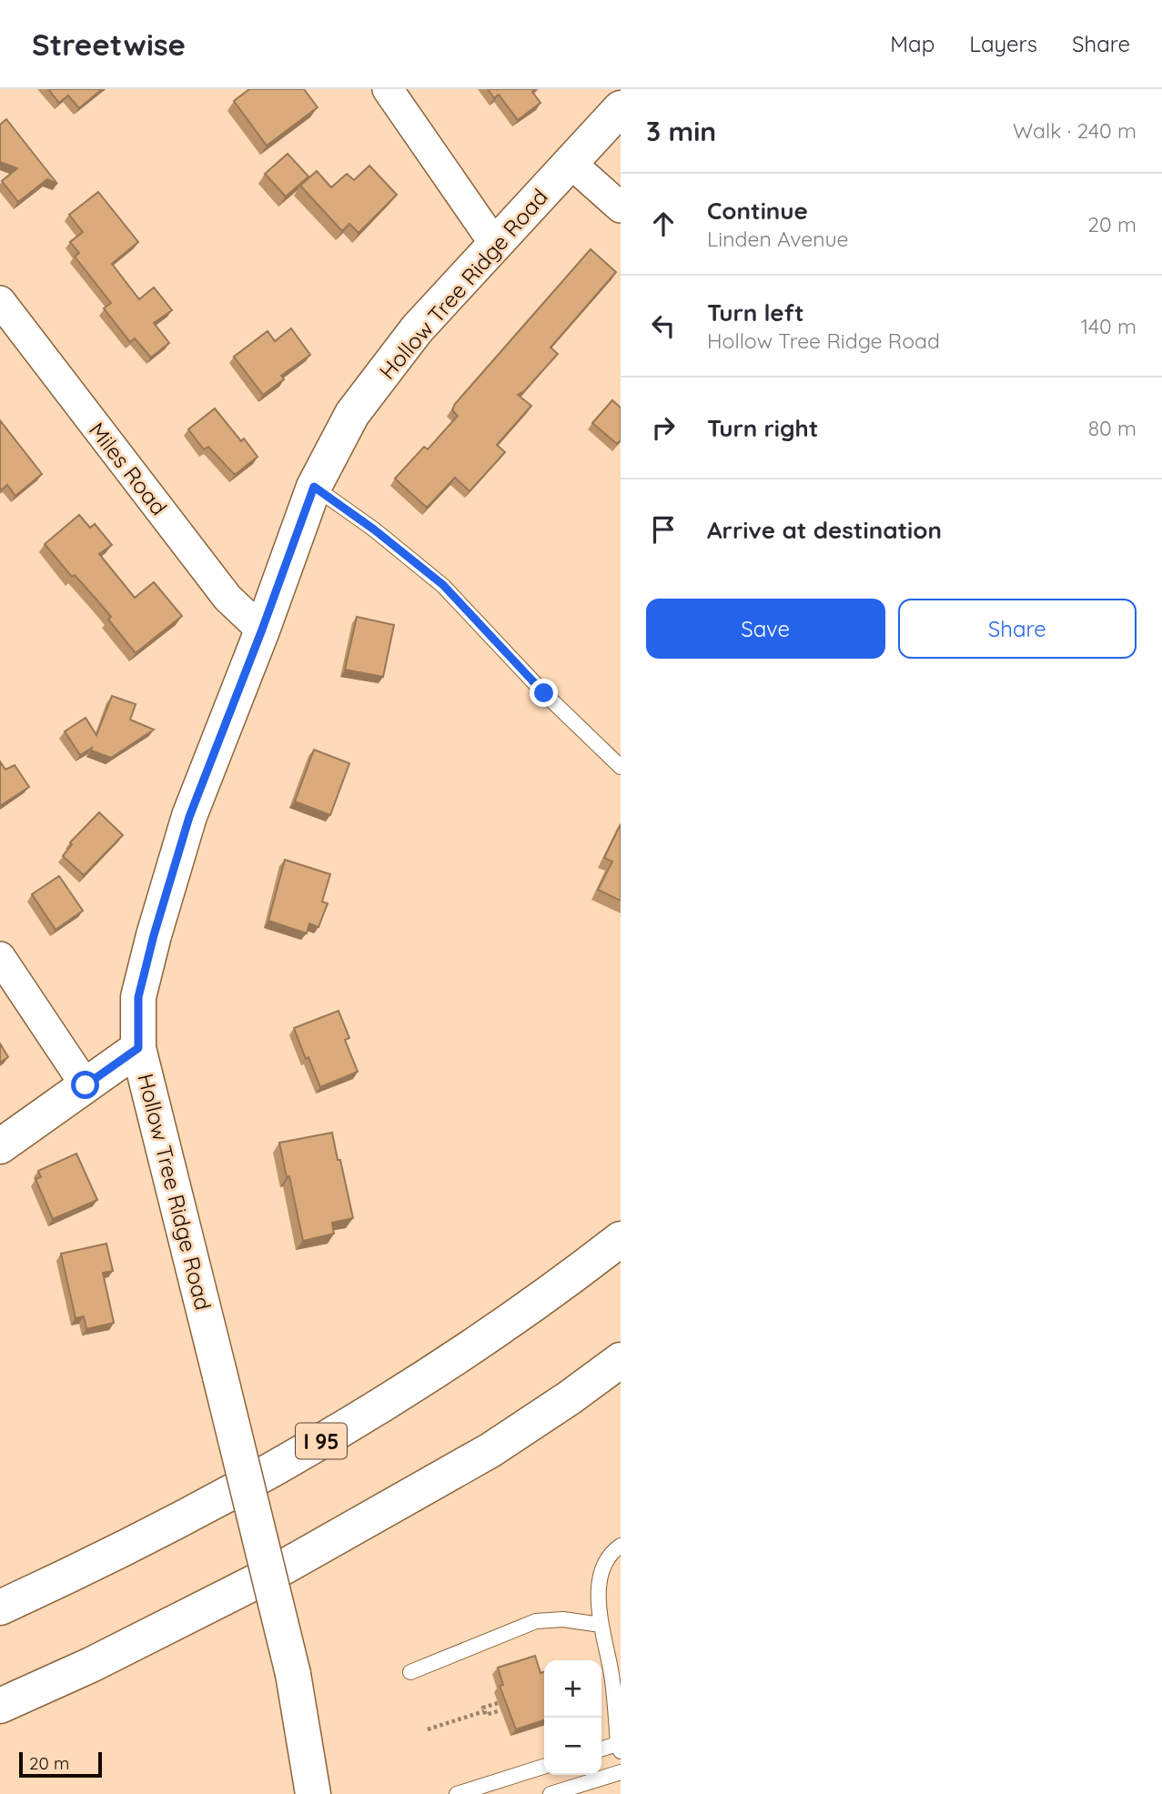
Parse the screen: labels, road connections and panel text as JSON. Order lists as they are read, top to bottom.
{
  "streets": {
    "main road": ["Hollow Tree Ridge Road", "I 95"],
    "street": ["Miles Road"]
  },
  "crossings": [
    ["Hollow Tree Ridge Road", "Miles Road"]
  ],
  "scale_bar": "20 m",
  "page": {
    "header": "Streetwise",
    "nav": ["Map", "Layers", "Share"],
    "heading": ["3 min", "Walk · 240 m"],
    "list": [
      ["Continue", "Linden Avenue", "20 m"],
      ["Turn left", "Hollow Tree Ridge Road", "140 m"],
      ["Turn right", "80 m"],
      "Arrive at destination"
    ],
    "buttons": ["Save", "Share"],
    "map_buttons": ["+", "−"],
    "scale": "20 m"
  }
}
